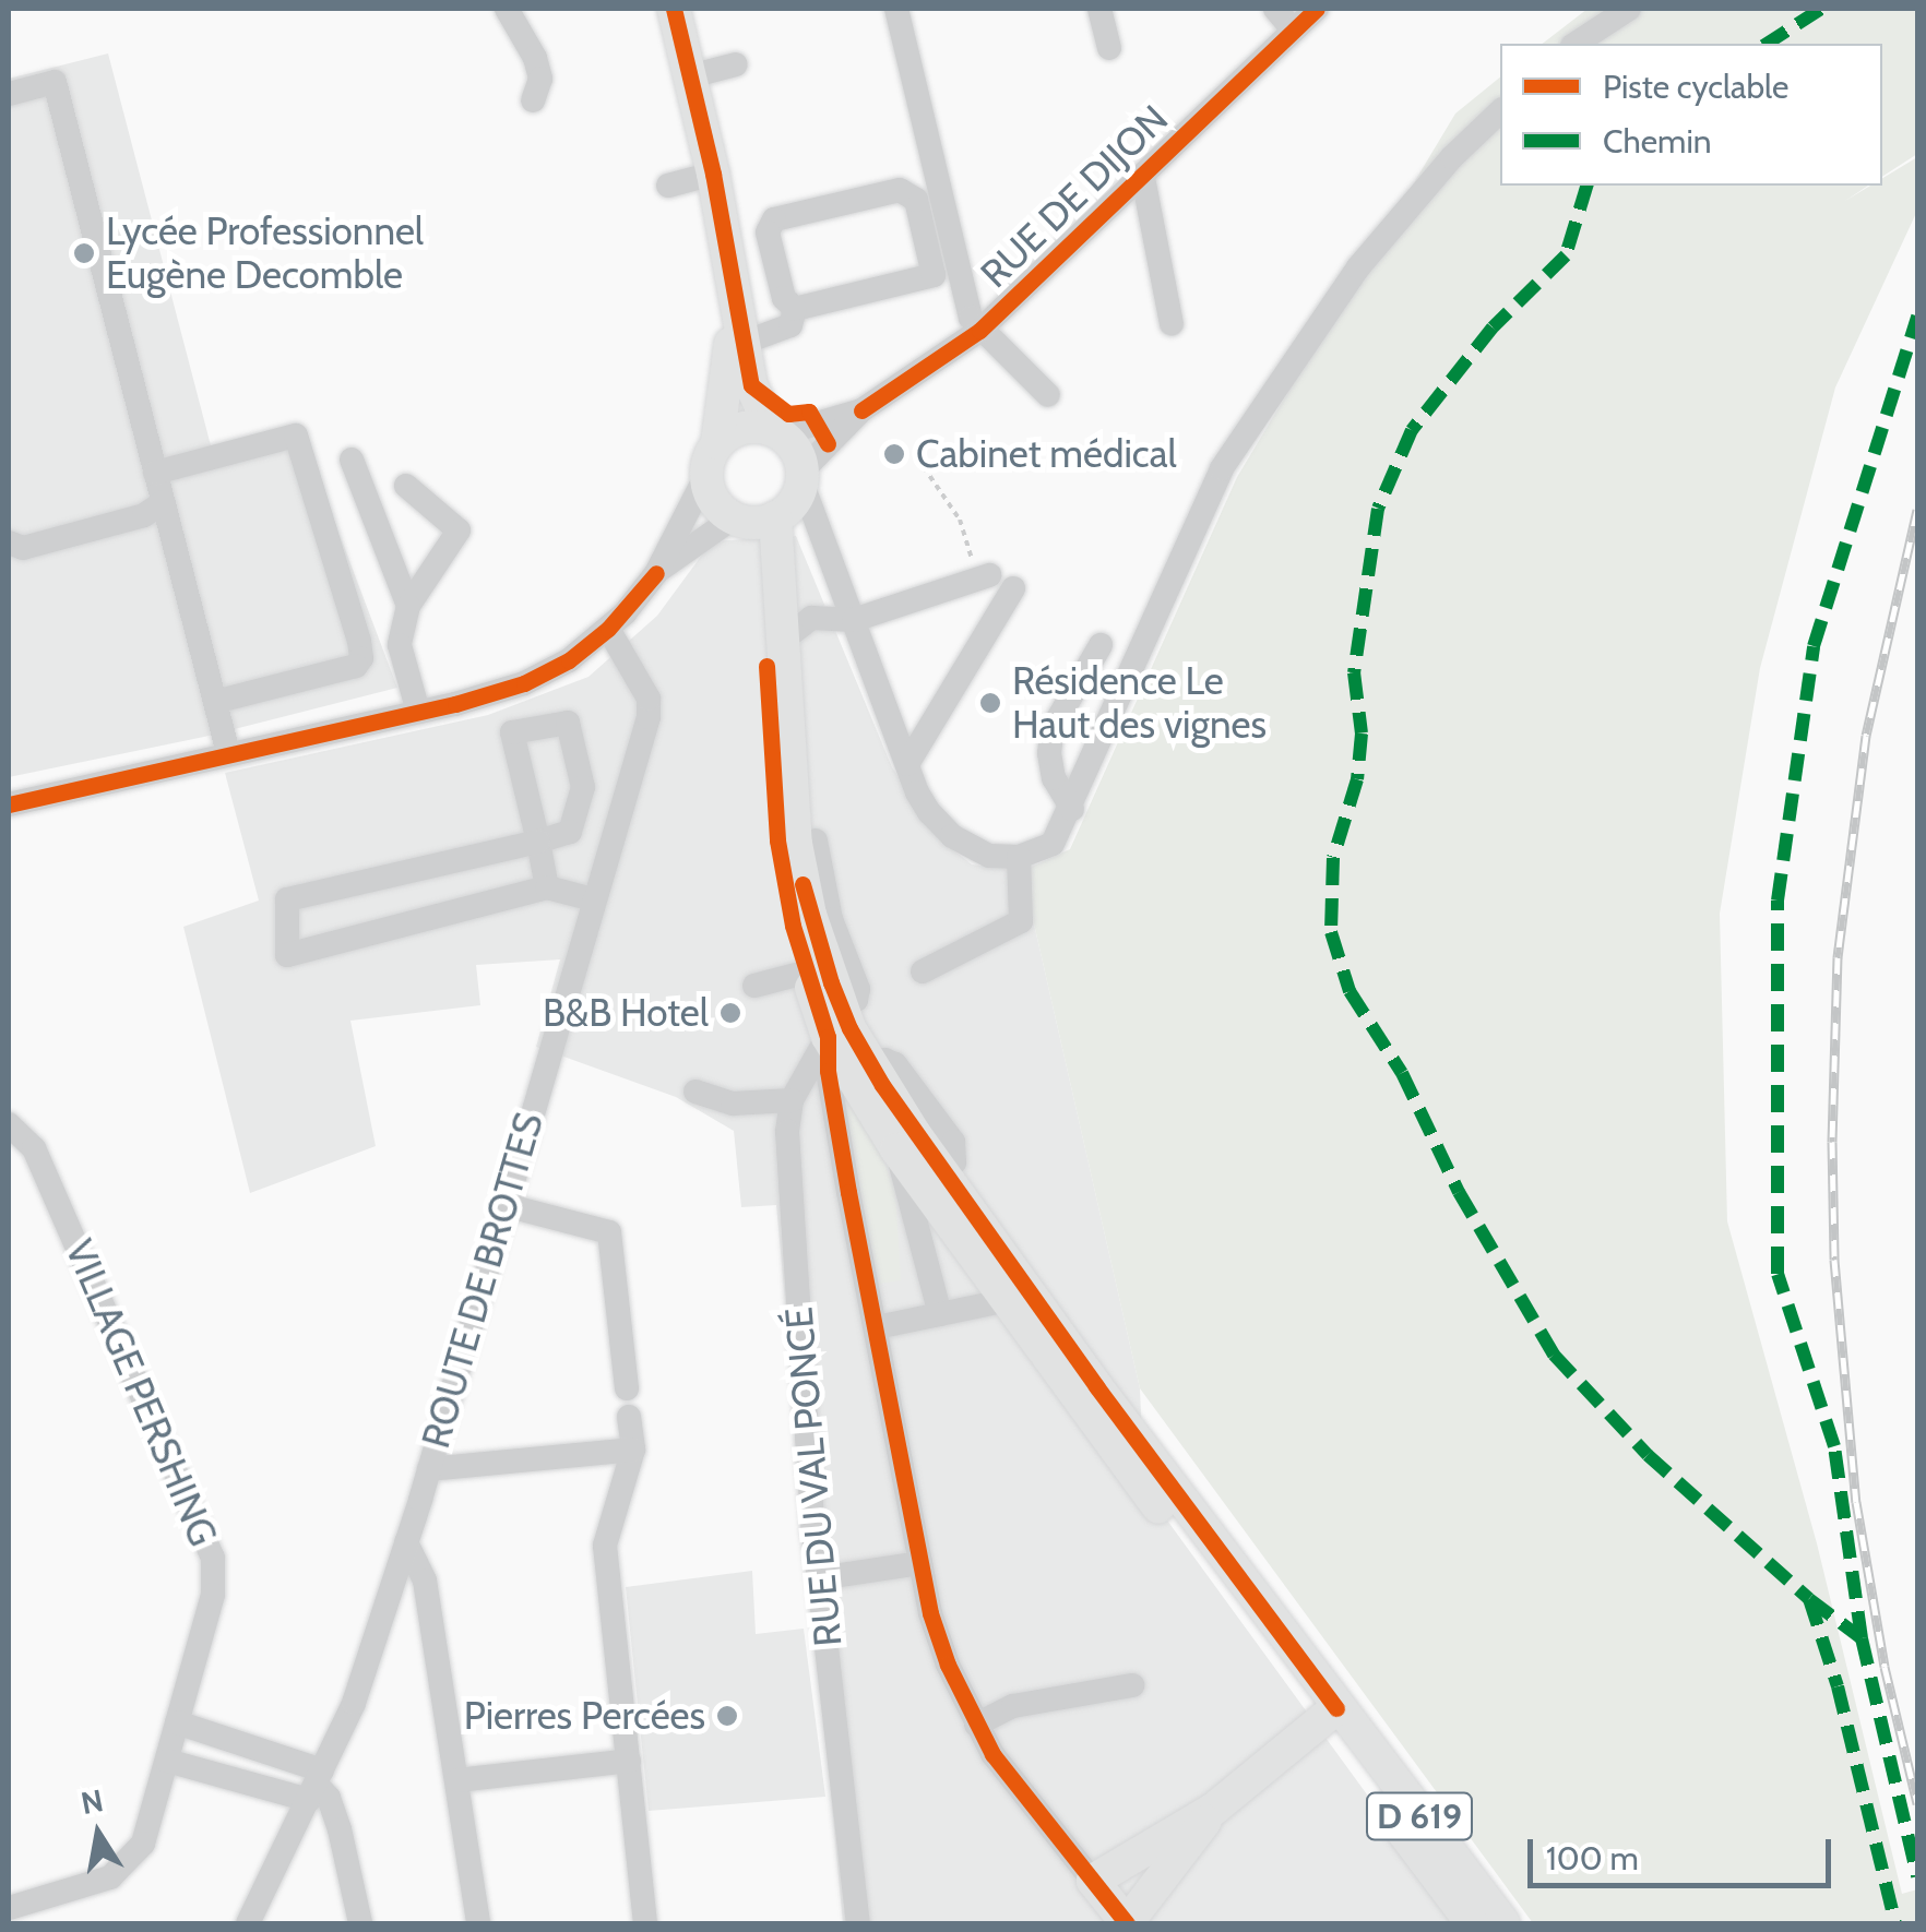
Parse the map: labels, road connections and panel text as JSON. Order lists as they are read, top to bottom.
{
  "streets": {
    "main road": ["D 619"],
    "street": [
      "RUE DE DIJON",
      "ROUTE DE BROTTES",
      "VILLAGE PERSHING",
      "RUE DU VAL PONCÉ"
    ]
  },
  "crossings": [
    ["RUE DE DIJON", "D 619"],
    ["RUE DU VAL PONCÉ", "D 619"]
  ],
  "places": [
    "Lycée Professionnel Eugène Decomble",
    "Cabinet médical",
    "Résidence Le Haut des vignes",
    "B&B Hotel",
    "Pierres Percées"
  ],
  "legend": ["Piste cyclable", "Chemin"],
  "scale_bar": "100 m",
  "north": "top"
}
